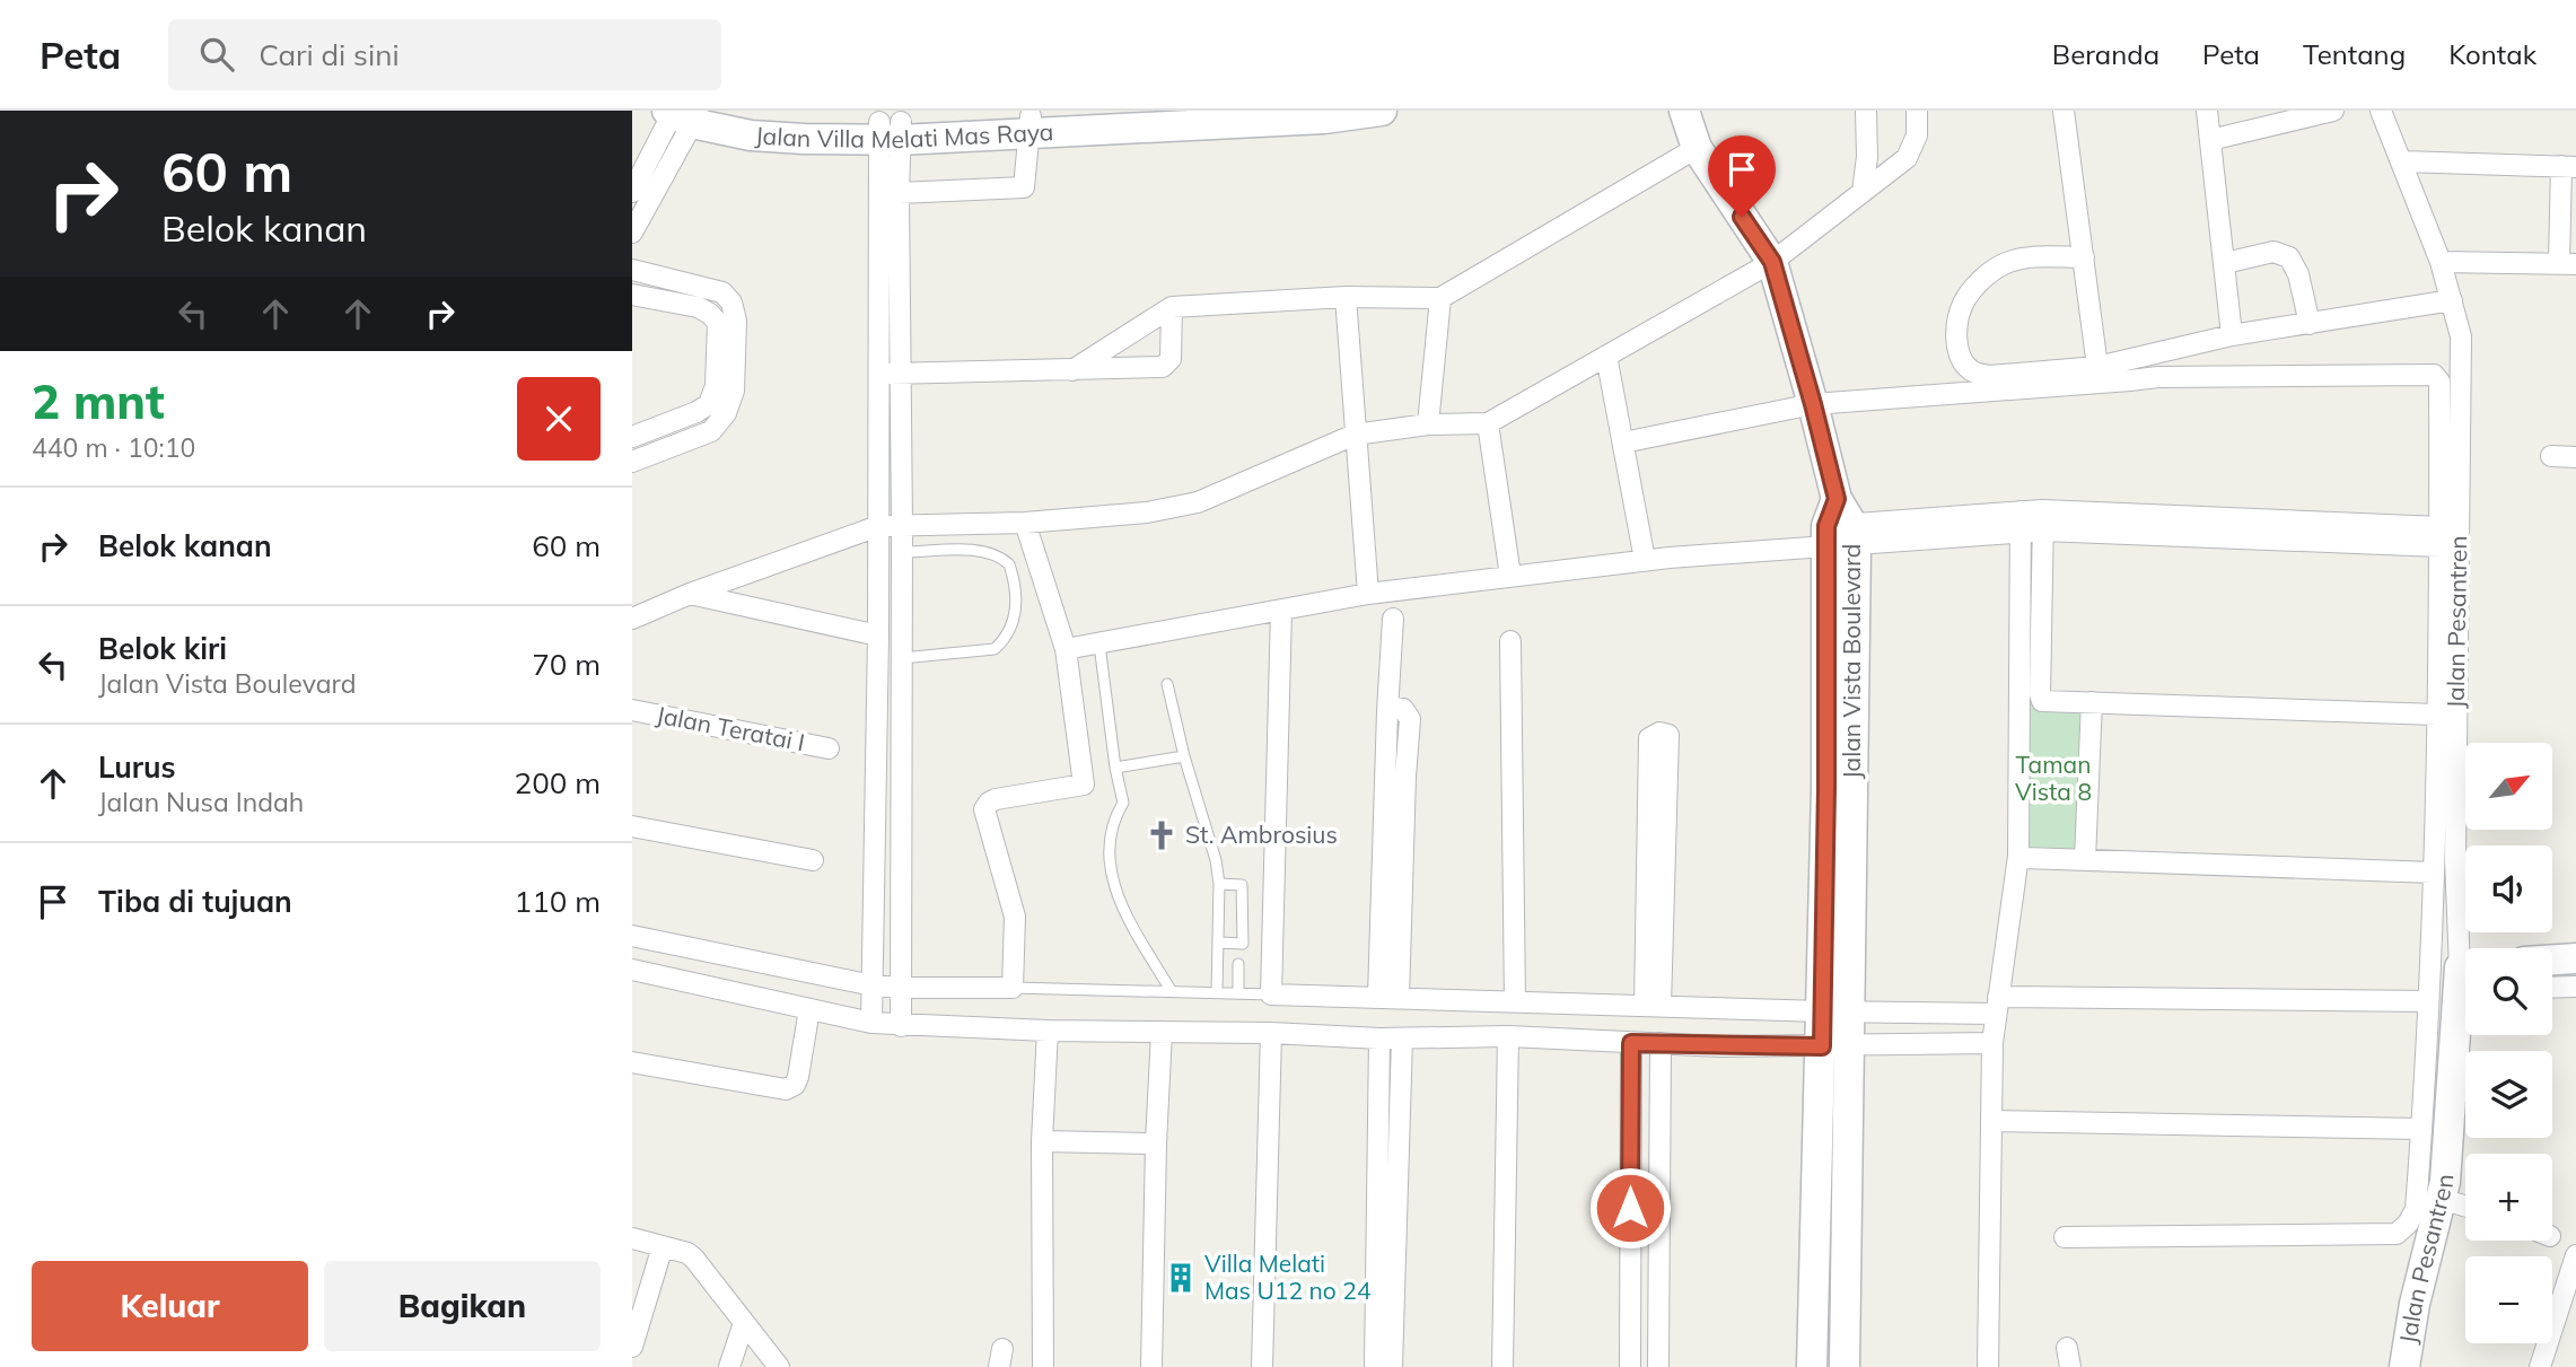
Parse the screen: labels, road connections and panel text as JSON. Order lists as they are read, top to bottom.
{
  "streets": {
    "street": [
      "Jalan Villa Melati Mas Raya",
      "Jalan Pesantren",
      "Jalan Vista Boulevard",
      "Jalan Teratai I"
    ]
  },
  "parks": ["Taman Vista 8"],
  "places": {
    "church": ["St. Ambrosius"],
    "building": ["Villa Melati Mas U12 no 24"]
  },
  "north": "top right",
  "page": {
    "header": "Peta",
    "search": "Cari di sini",
    "nav": [
      "Beranda",
      "Peta",
      "Tentang",
      "Kontak"
    ],
    "turn": ["60 m", "Belok kanan"],
    "heading": ["2 mnt", "440 m · 10:10"],
    "list": [
      {
        "name": "Belok kanan",
        "value": "60 m"
      },
      {
        "name": "Belok kiri",
        "note": "Jalan Vista Boulevard",
        "value": "70 m"
      },
      {
        "name": "Lurus",
        "note": "Jalan Nusa Indah",
        "value": "200 m"
      },
      {
        "name": "Tiba di tujuan",
        "value": "110 m"
      }
    ],
    "map_buttons": ["+", "−"],
    "buttons": ["Keluar", "Bagikan"]
  }
}
